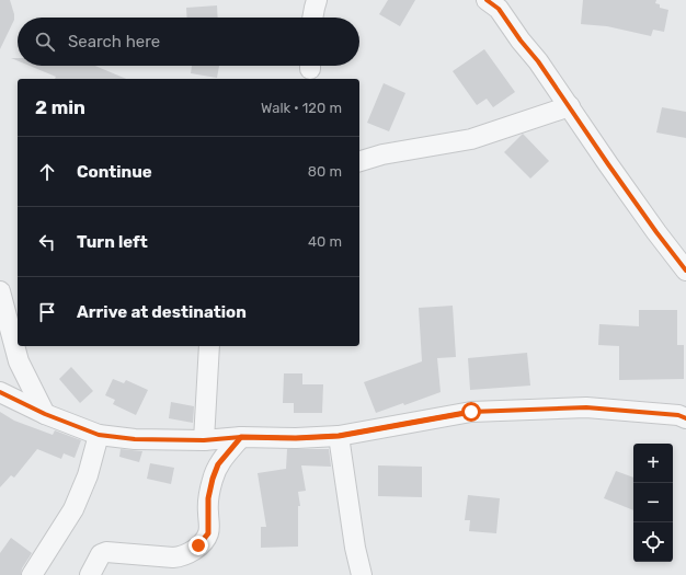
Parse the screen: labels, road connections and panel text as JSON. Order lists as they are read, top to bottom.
{
  "page": {
    "search": "Search here",
    "heading": ["2 min", "Walk · 120 m"],
    "list": [
      ["Continue", "80 m"],
      ["Turn left", "40 m"],
      "Arrive at destination"
    ],
    "map_buttons": ["+", "−"]
  }
}
